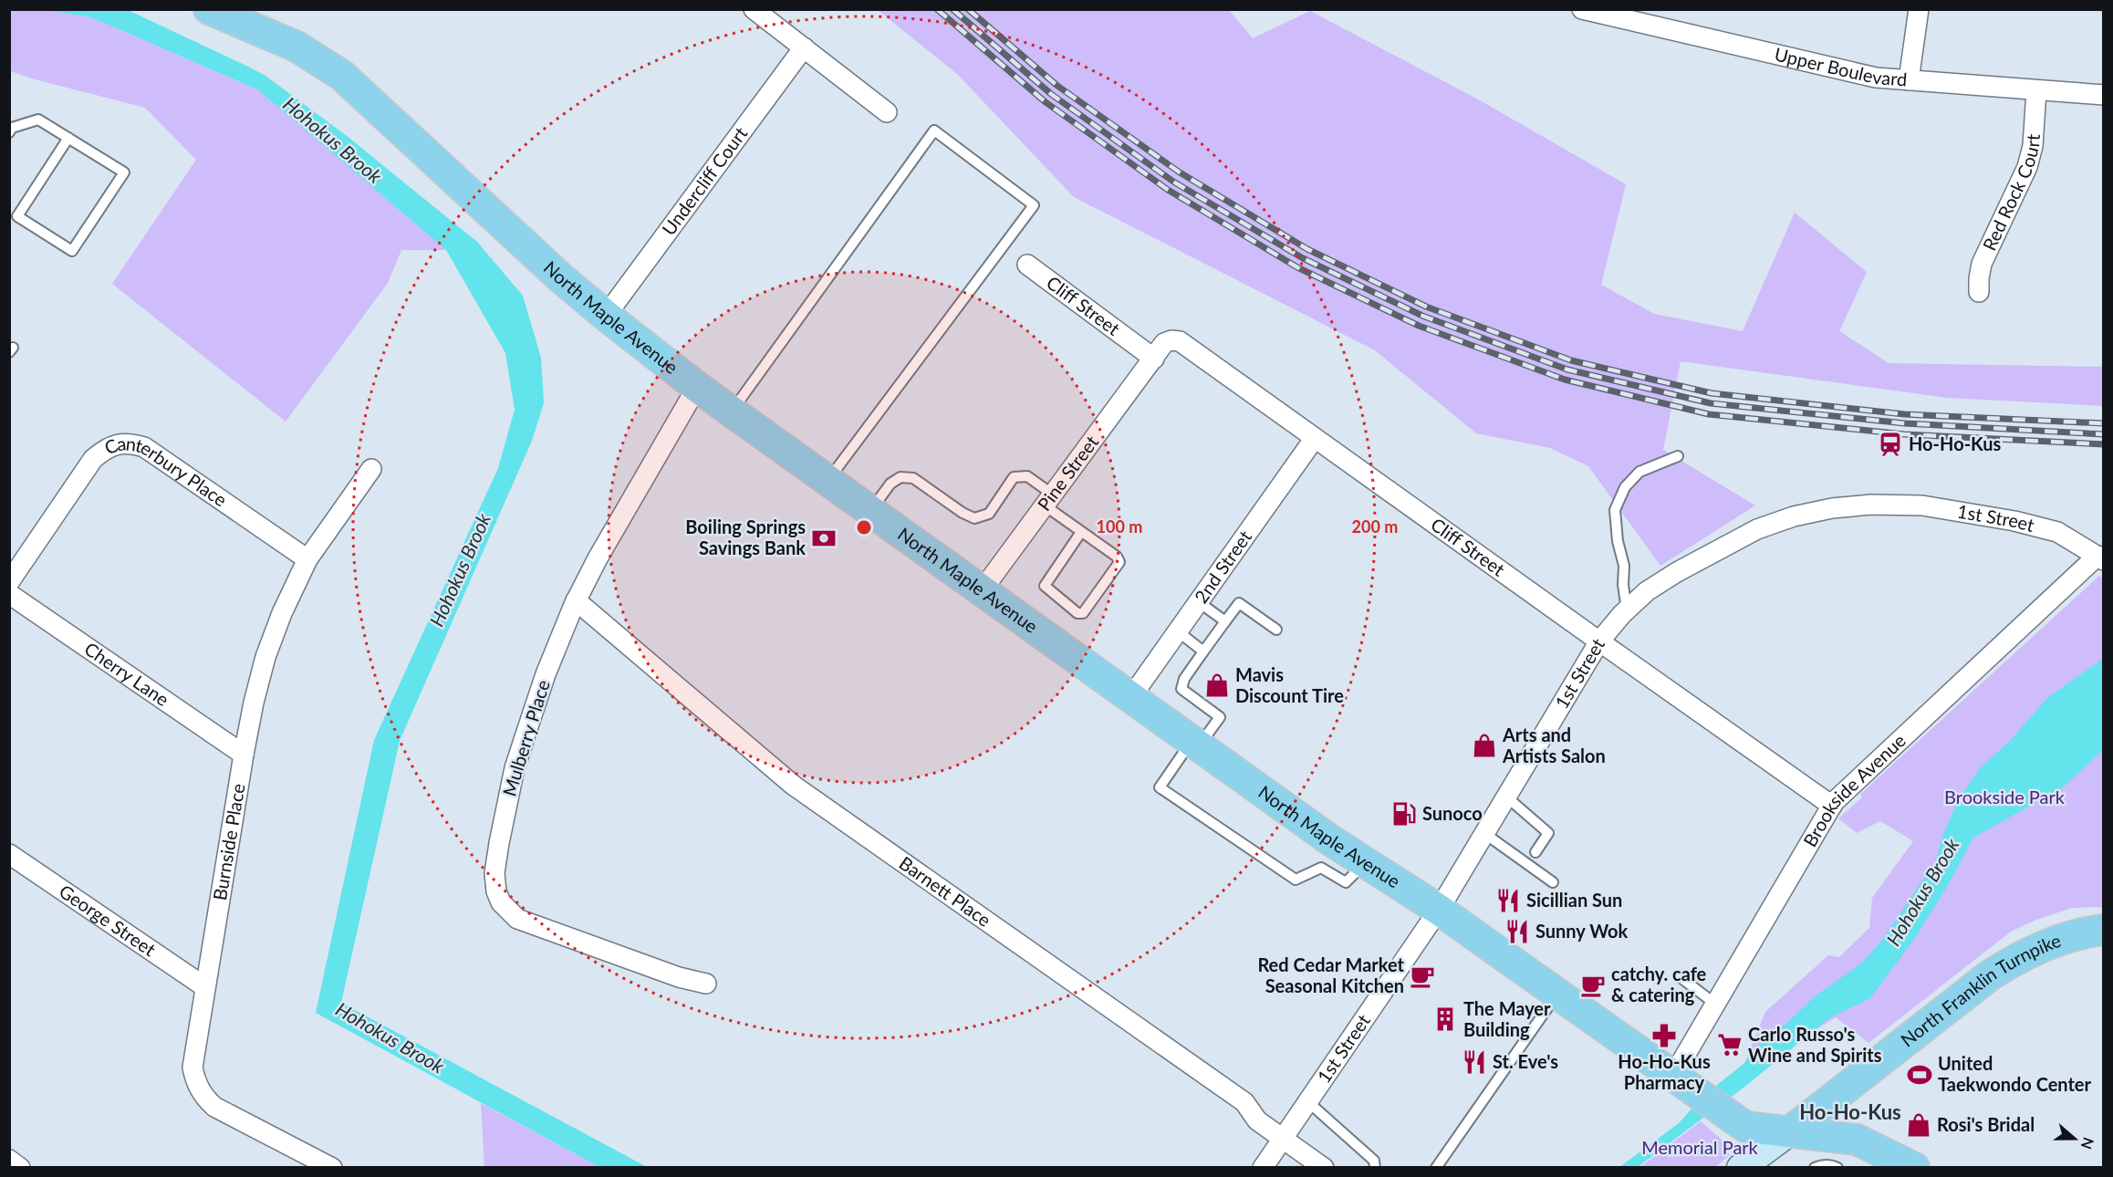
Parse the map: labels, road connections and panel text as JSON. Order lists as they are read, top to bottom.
{
  "streets": {
    "main road": ["North Maple Avenue", "North Franklin Turnpike"],
    "street": [
      "Upper Boulevard",
      "Undercliff Court",
      "Red Rock Court",
      "Cliff Street",
      "Pine Street",
      "Canterbury Place",
      "1st Street",
      "2nd Street",
      "Cherry Lane",
      "Mulberry Place",
      "Brookside Avenue",
      "Burnside Place",
      "Barnett Place",
      "George Street"
    ]
  },
  "crossings": [
    ["Upper Boulevard", "Red Rock Court"],
    ["Undercliff Court", "North Maple Avenue"],
    ["Cliff Street", "Pine Street"],
    ["Cliff Street", "1st Street"],
    ["Cliff Street", "2nd Street"],
    ["Cliff Street", "Brookside Avenue"],
    ["North Maple Avenue", "Pine Street"],
    ["North Maple Avenue", "1st Street"],
    ["North Maple Avenue", "2nd Street"],
    ["North Maple Avenue", "Mulberry Place"],
    ["North Maple Avenue", "Brookside Avenue"],
    ["North Maple Avenue", "North Franklin Turnpike"],
    ["Canterbury Place", "Burnside Place"],
    ["1st Street", "Brookside Avenue"],
    ["1st Street", "Barnett Place"],
    ["Cherry Lane", "Burnside Place"],
    ["Mulberry Place", "Barnett Place"],
    ["Burnside Place", "George Street"]
  ],
  "districts": ["Ho-Ho-Kus"],
  "water": ["Hohokus Brook"],
  "parks": ["Brookside Park", "Memorial Park"],
  "places": {
    "station": ["Ho-Ho-Kus"],
    "bank": ["Boiling Springs Savings Bank"],
    "shop": ["Mavis Discount Tire", "Arts and Artists Salon", "Rosi's Bridal"],
    "fuel station": ["Sunoco"],
    "restaurant": ["Sicillian Sun", "Sunny Wok", "St. Eve's"],
    "cafe": ["Red Cedar Market Seasonal Kitchen", "catchy. cafe & catering"],
    "building": ["The Mayer Building"],
    "pharmacy": ["Ho-Ho-Kus Pharmacy"],
    "supermarket": ["Carlo Russo's Wine and Spirits"],
    "sports": ["United Taekwondo Center"]
  },
  "north": "right",
  "rings": ["100 m", "200 m"]
}
